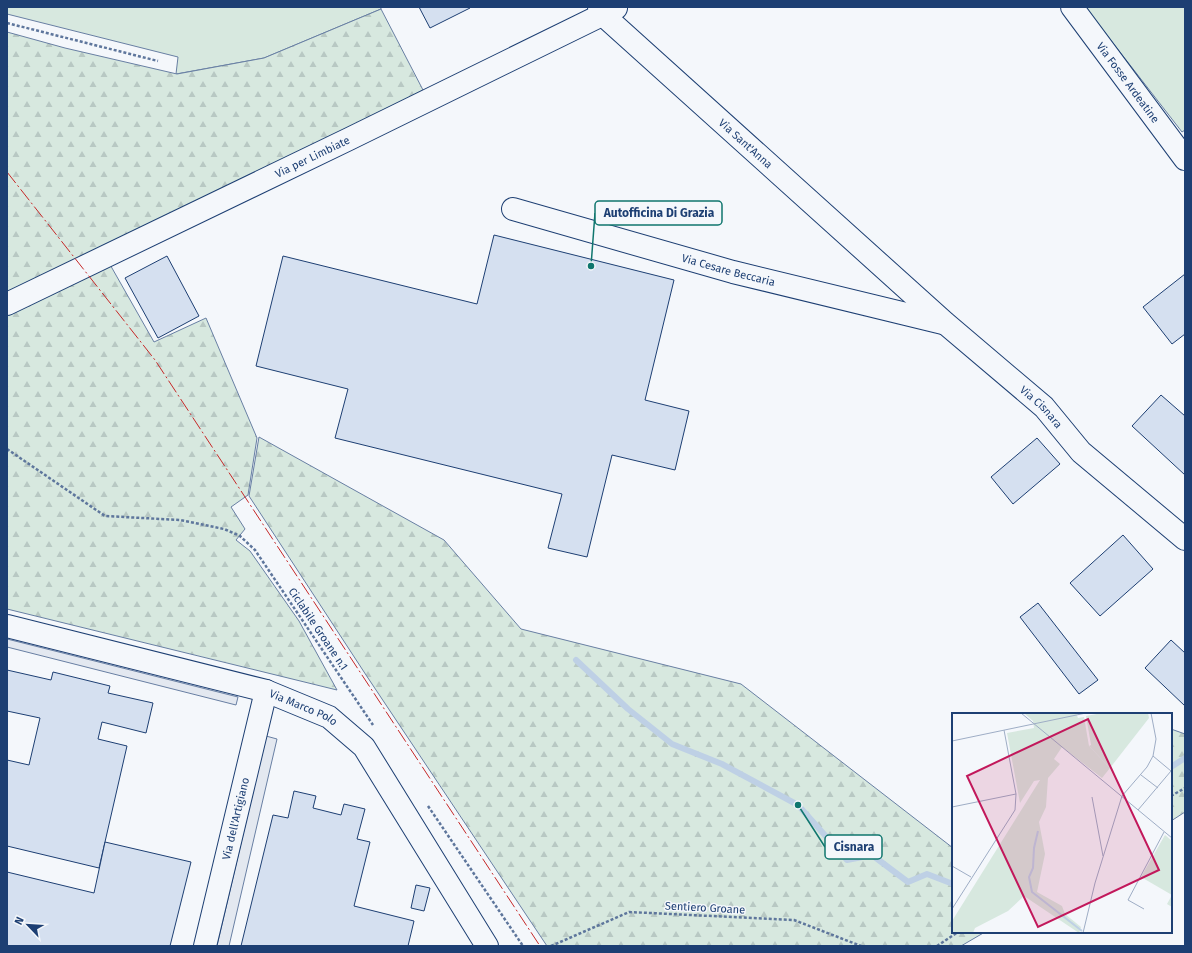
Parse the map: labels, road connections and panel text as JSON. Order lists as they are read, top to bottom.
{
  "streets": {
    "street": [
      "Via Fosse Ardeatine",
      "Via Sant'Anna",
      "Via per Limbiate",
      "Via Cesare Beccaria",
      "Via Cisnara",
      "Via Marco Polo",
      "Via dell'Artigiano"
    ],
    "path": ["Ciclabile Groane n.1", "Sentiero Groane"]
  },
  "crossings": [
    ["Via Sant'Anna", "Via per Limbiate"],
    ["Via Sant'Anna", "Via Cisnara"],
    ["Via Cesare Beccaria", "Via Cisnara"],
    ["Via Marco Polo", "Via dell'Artigiano"]
  ],
  "places": ["Autofficina Di Grazia", "Cisnara"],
  "north": "top left"
}
